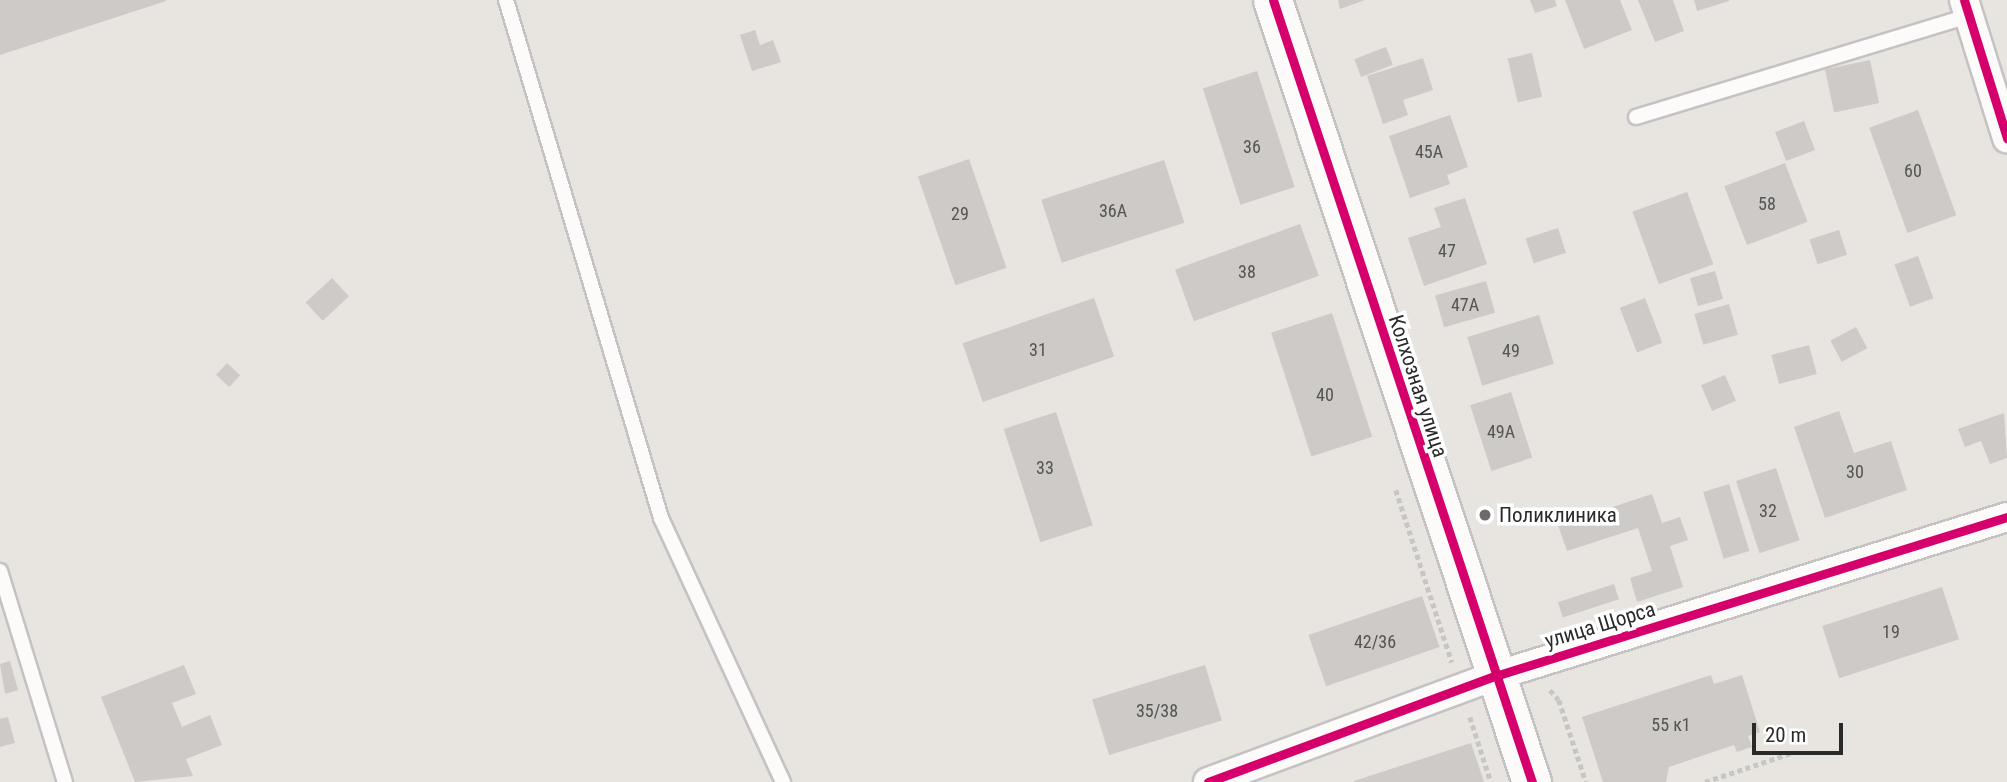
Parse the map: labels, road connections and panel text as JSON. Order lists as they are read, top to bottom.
{
  "streets": {
    "street": ["Колхозная улица", "улица Щорса"]
  },
  "crossings": [
    ["Колхозная улица", "улица Щорса"]
  ],
  "places": ["Поликлиника"],
  "house_numbers": [
    "36",
    "45А",
    "60",
    "58",
    "36А",
    "29",
    "47",
    "38",
    "47А",
    "31",
    "49",
    "40",
    "49А",
    "33",
    "30",
    "32",
    "19",
    "42/36",
    "35/38",
    "55 к1"
  ],
  "scale_bar": "20 m"
}
